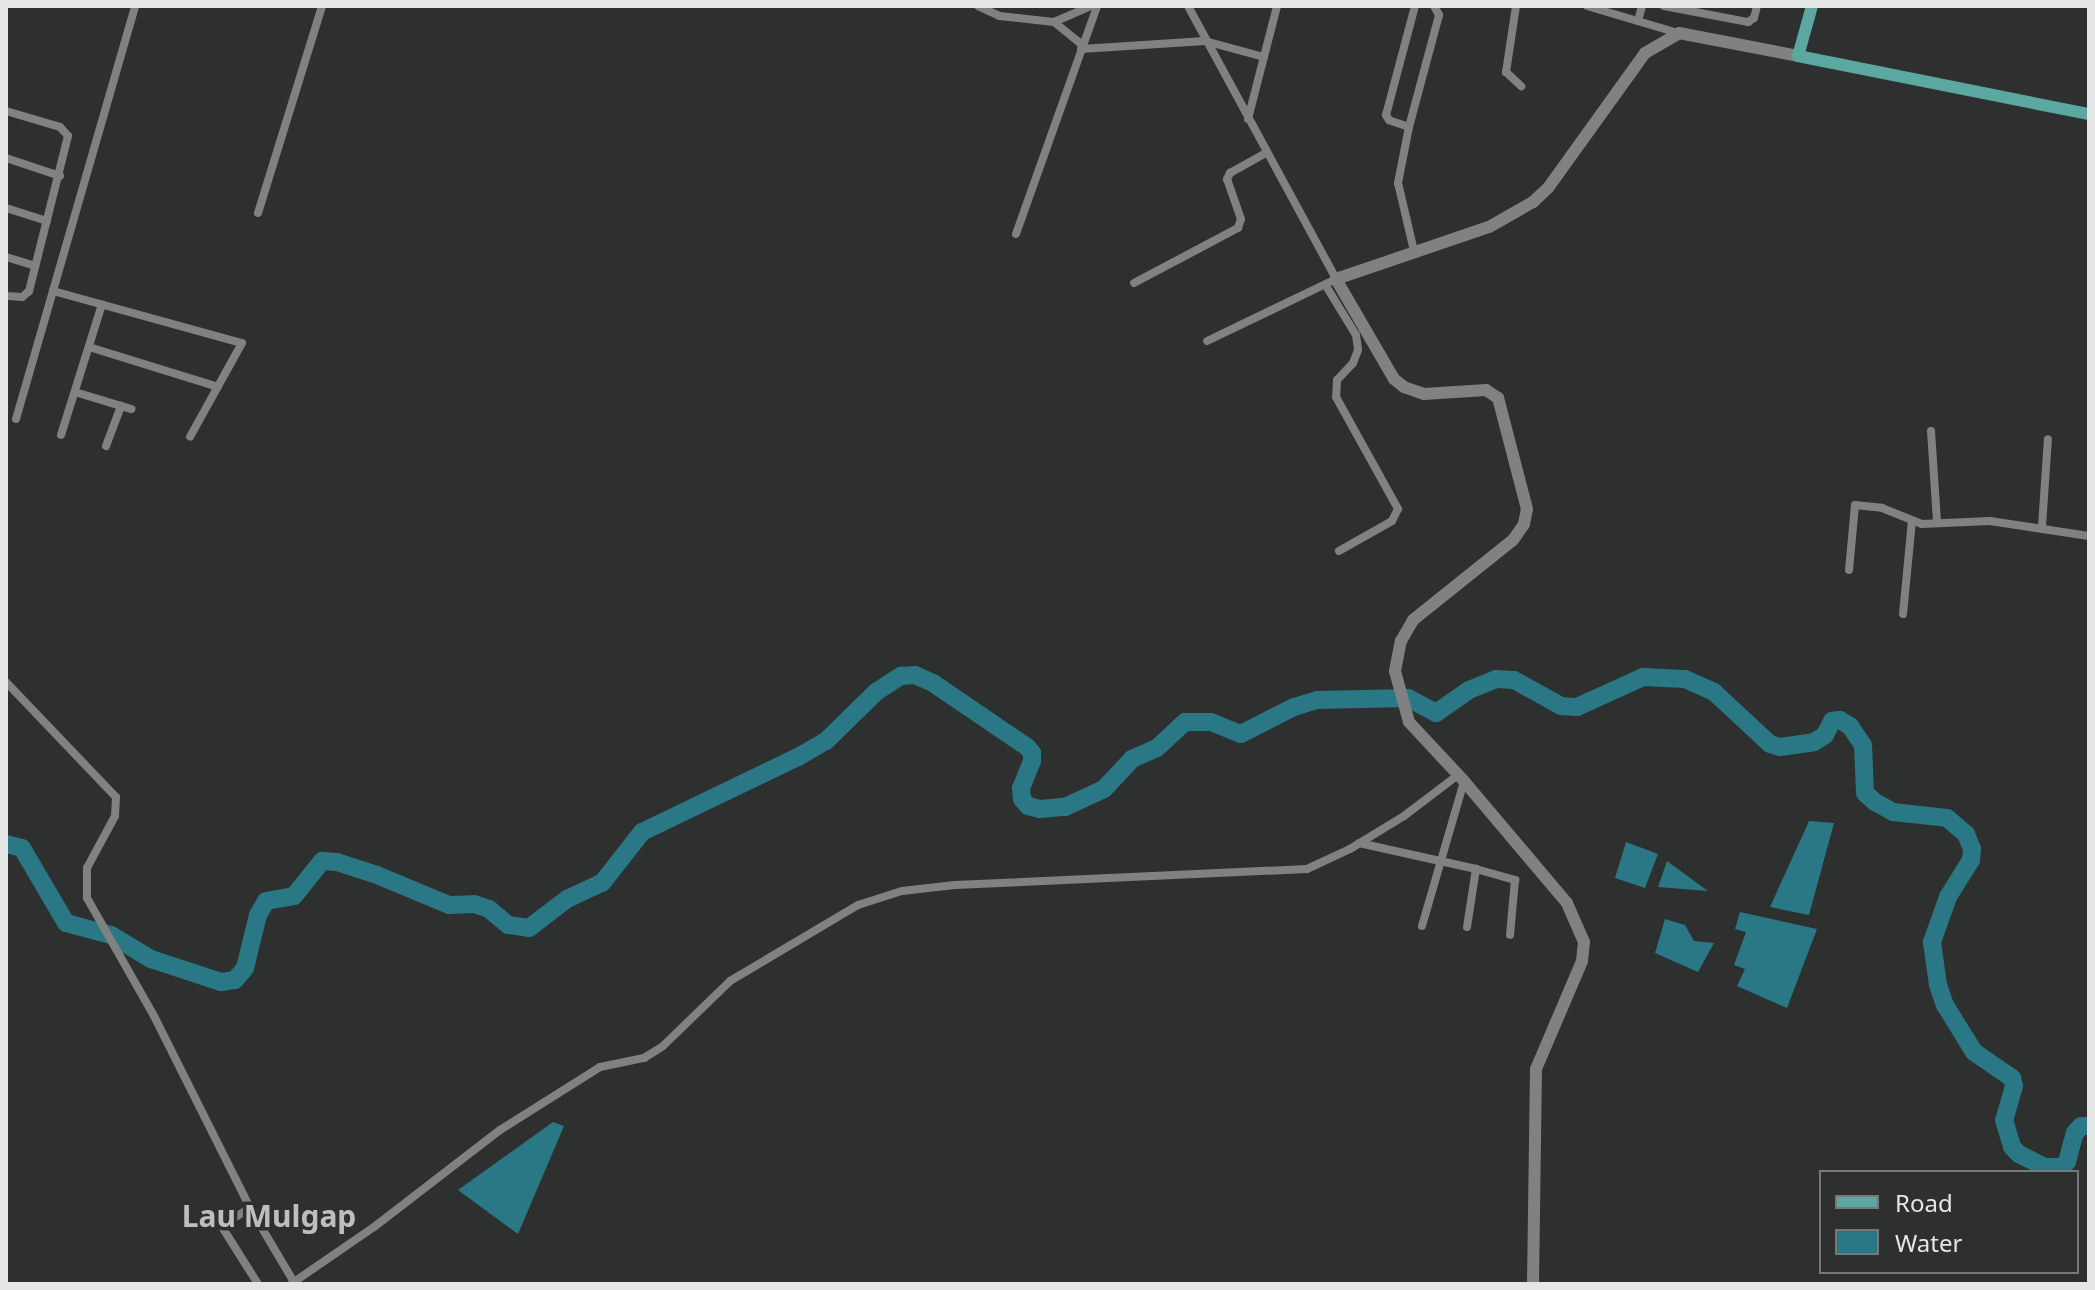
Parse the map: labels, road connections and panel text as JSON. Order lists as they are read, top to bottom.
{
  "districts": ["Lau Mulgap"],
  "legend": ["Road", "Water"]
}
